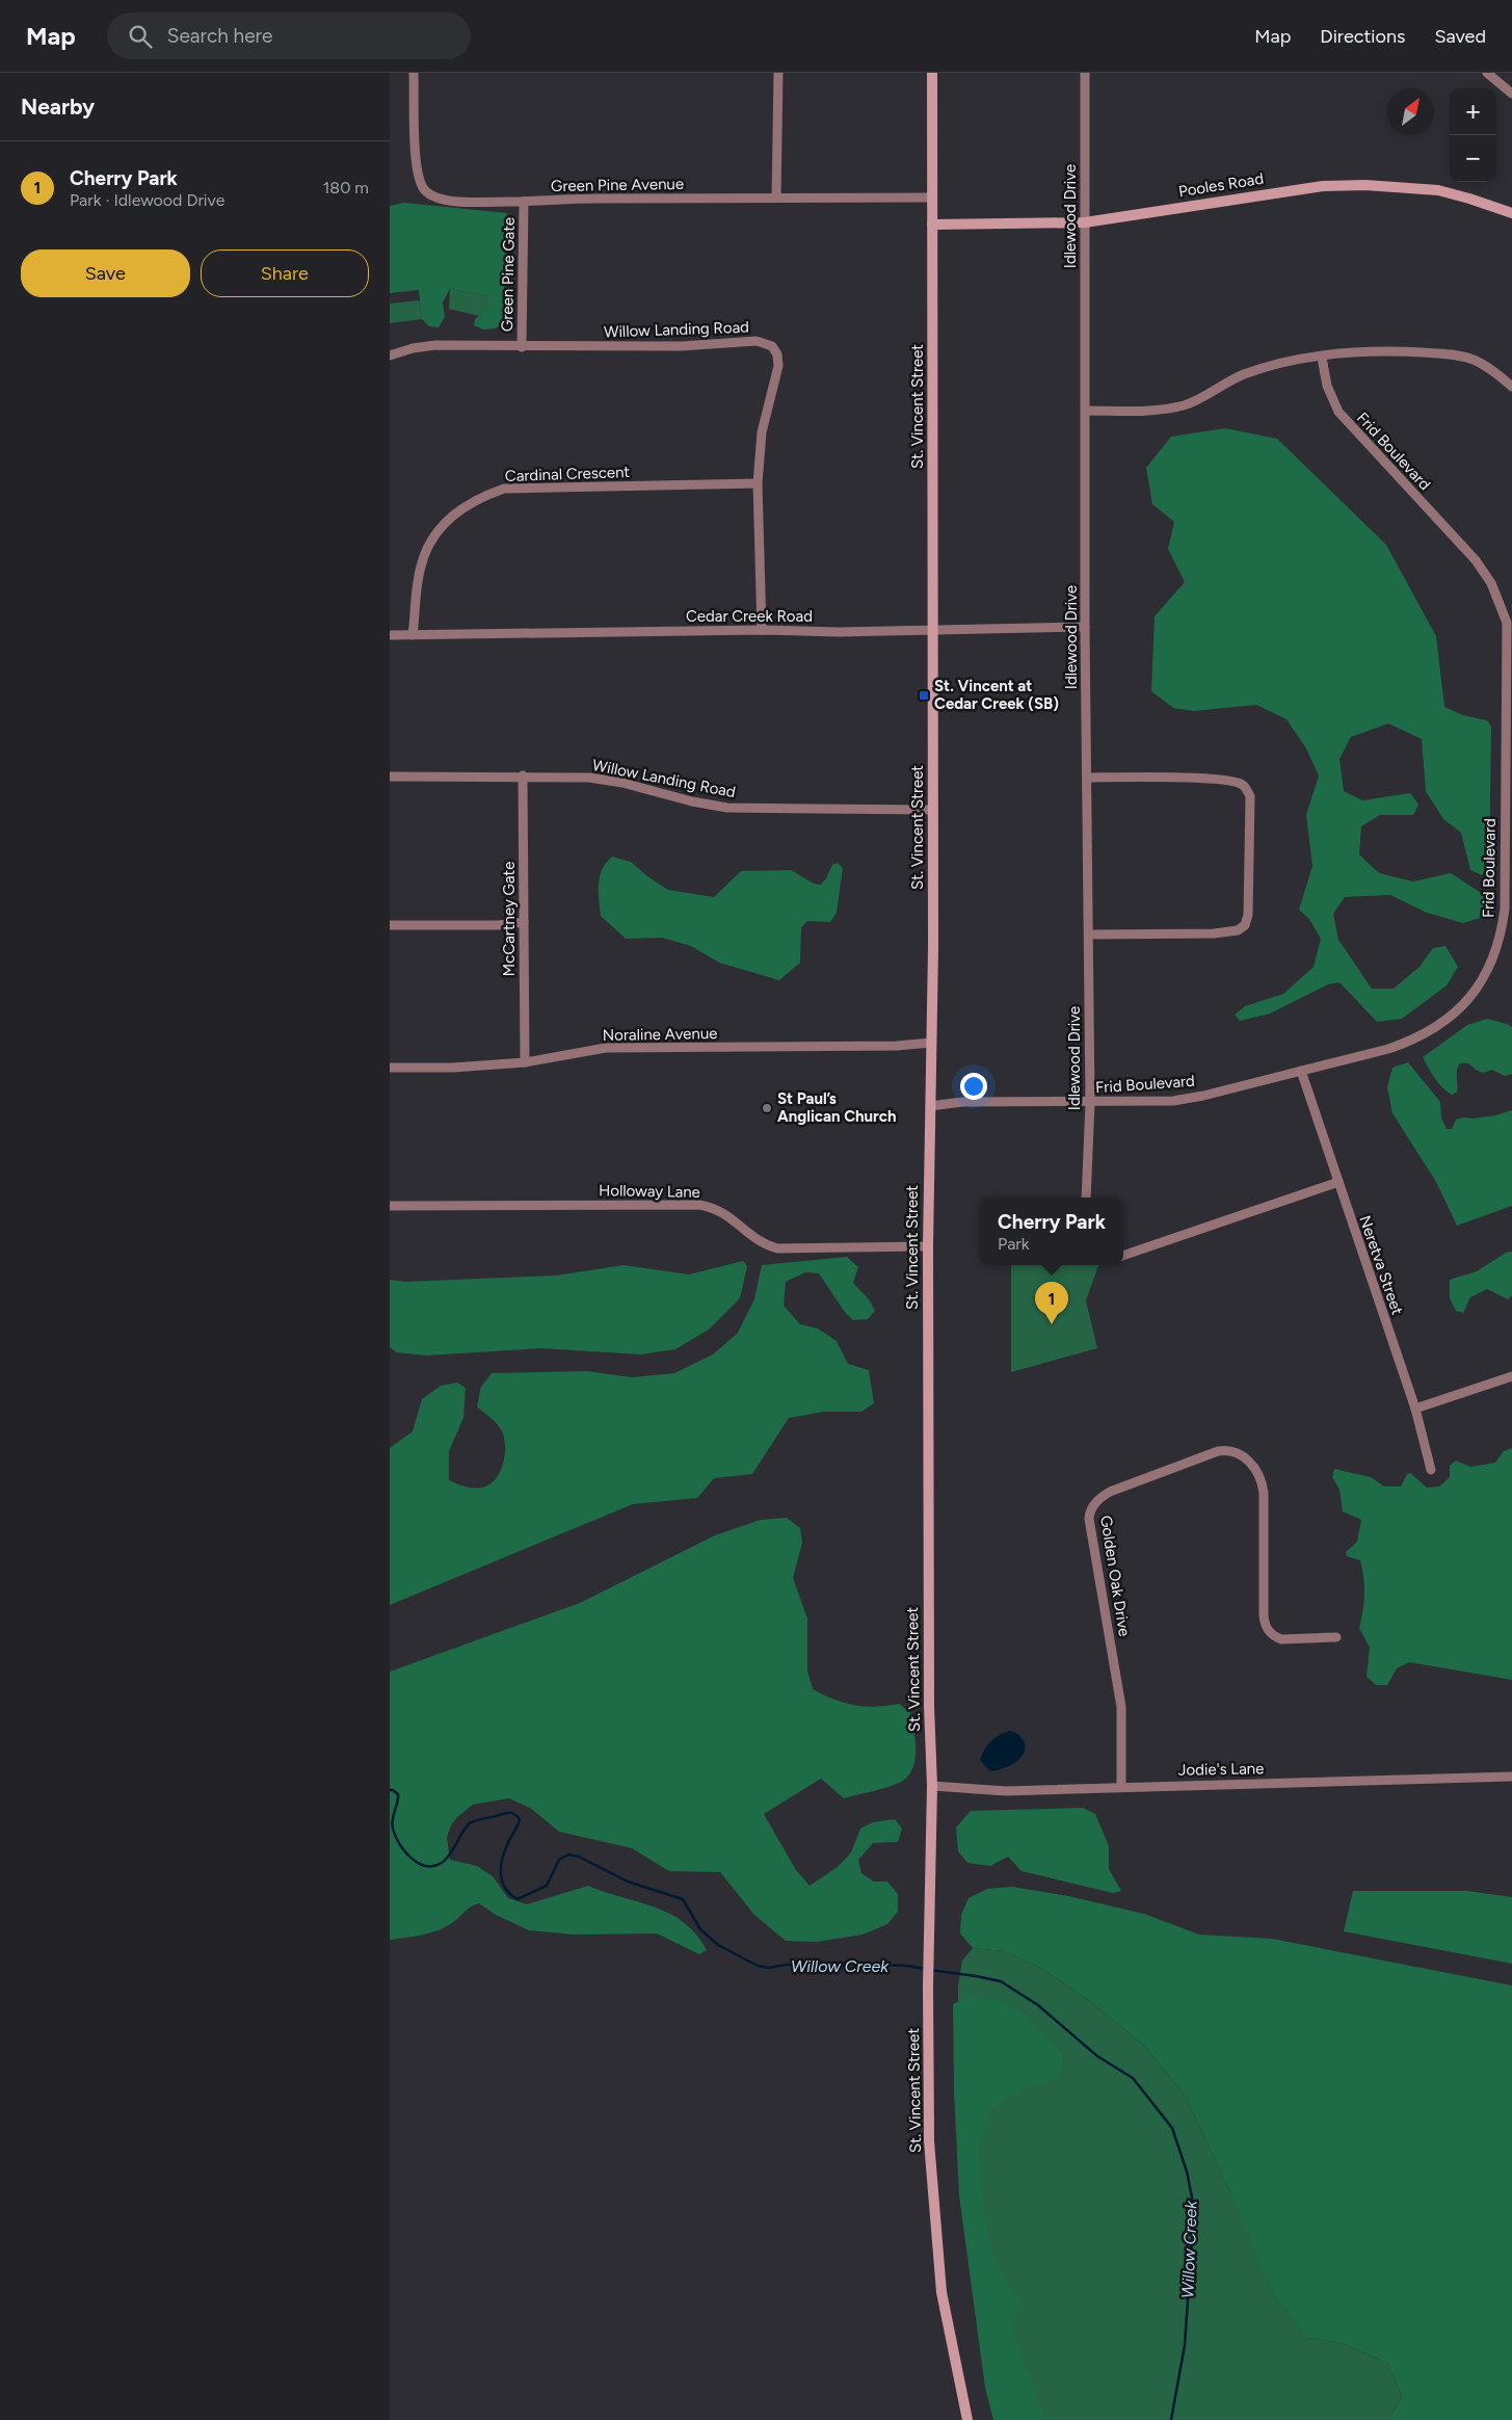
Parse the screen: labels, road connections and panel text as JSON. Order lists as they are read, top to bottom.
{
  "streets": {
    "street": [
      "Green Pine Avenue",
      "Pooles Road",
      "Idlewood Drive",
      "Green Pine Gate",
      "Willow Landing Road",
      "St. Vincent Street",
      "Frid Boulevard",
      "Cardinal Crescent",
      "Cedar Creek Road",
      "McCartney Gate",
      "Noraline Avenue",
      "Holloway Lane",
      "Neretva Street",
      "Golden Oak Drive",
      "Jodie's Lane"
    ]
  },
  "crossings": [
    ["Green Pine Avenue", "Green Pine Gate"],
    ["Green Pine Avenue", "St. Vincent Street"],
    ["Pooles Road", "Idlewood Drive"],
    ["Pooles Road", "St. Vincent Street"],
    ["Idlewood Drive", "Frid Boulevard"],
    ["Idlewood Drive", "Cedar Creek Road"],
    ["Green Pine Gate", "Willow Landing Road"],
    ["Willow Landing Road", "St. Vincent Street"],
    ["Willow Landing Road", "Cardinal Crescent"],
    ["Willow Landing Road", "Cedar Creek Road"],
    ["Willow Landing Road", "McCartney Gate"],
    ["St. Vincent Street", "Frid Boulevard"],
    ["St. Vincent Street", "Cedar Creek Road"],
    ["St. Vincent Street", "Noraline Avenue"],
    ["St. Vincent Street", "Holloway Lane"],
    ["St. Vincent Street", "Jodie's Lane"],
    ["Frid Boulevard", "Neretva Street"],
    ["Cardinal Crescent", "Cedar Creek Road"],
    ["McCartney Gate", "Noraline Avenue"],
    ["Golden Oak Drive", "Jodie's Lane"]
  ],
  "water": ["Willow Creek"],
  "places": {
    "transit": ["St. Vincent at Cedar Creek (SB)"],
    "other": ["St Paul’s Anglican Church"]
  },
  "north": "top right",
  "page": {
    "header": "Map",
    "search": "Search here",
    "nav": ["Map", "Directions", "Saved"],
    "heading": "Nearby",
    "map_buttons": ["+", "−"],
    "list": [
      {
        "mark": "1",
        "name": "Cherry Park",
        "note": "Park · Idlewood Drive",
        "value": "180 m"
      }
    ],
    "buttons": ["Save", "Share"],
    "popup": ["Cherry Park", "Park"],
    "pins": "1"
  }
}
